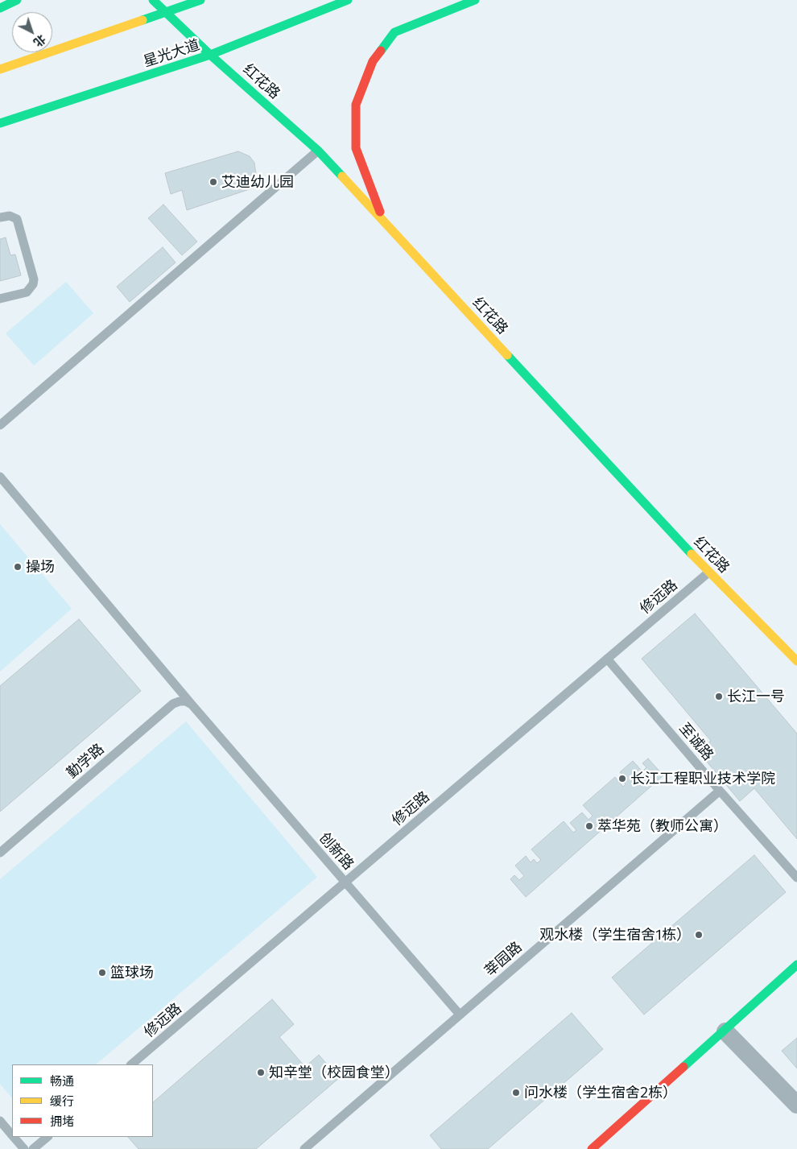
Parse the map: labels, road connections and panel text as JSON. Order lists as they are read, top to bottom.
{
  "streets": {
    "main road": ["星光大道", "红花路"],
    "lane": [
      "修远路",
      "至诚路",
      "勤学路",
      "创新路",
      "莘园路"
    ]
  },
  "crossings": [
    ["星光大道", "红花路"],
    ["红花路", "修远路"],
    ["修远路", "至诚路"],
    ["修远路", "创新路"],
    ["至诚路", "莘园路"],
    ["勤学路", "创新路"],
    ["创新路", "莘园路"]
  ],
  "places": [
    "艾迪幼儿园",
    "操场",
    "长江一号",
    "长江工程职业技术学院",
    "萃华苑（教师公寓）",
    "观水楼（学生宿舍1栋）",
    "篮球场",
    "知辛堂（校园食堂）",
    "问水楼（学生宿舍2栋）"
  ],
  "legend": ["畅通", "缓行", "拥堵"],
  "north": "bottom right"
}
